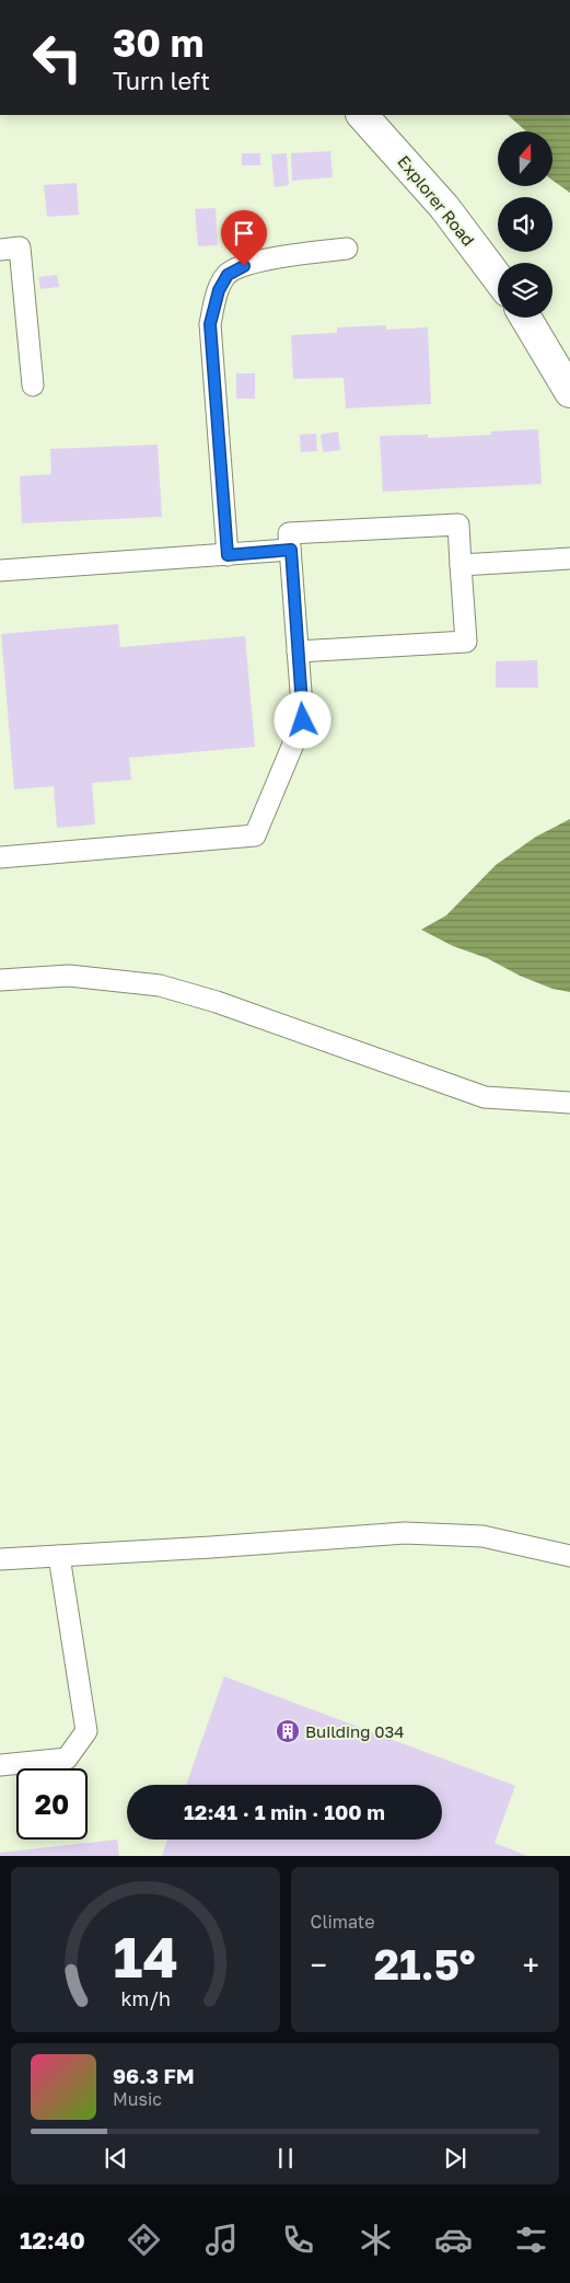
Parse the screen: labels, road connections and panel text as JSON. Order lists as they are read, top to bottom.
{
  "streets": {
    "street": ["Explorer Road"]
  },
  "places": {
    "building": ["Building 034"]
  },
  "north": "top",
  "page": {
    "turn": ["30 m", "Turn left"],
    "limit": "20",
    "trip": "12:41 · 1 min · 100 m",
    "tile": "Climate",
    "heat": ["−", "21.5°", "+"],
    "song": ["96.3 FM", "Music"],
    "tabs": "12:40",
    "gauge": ["14", "km/h"]
  }
}
